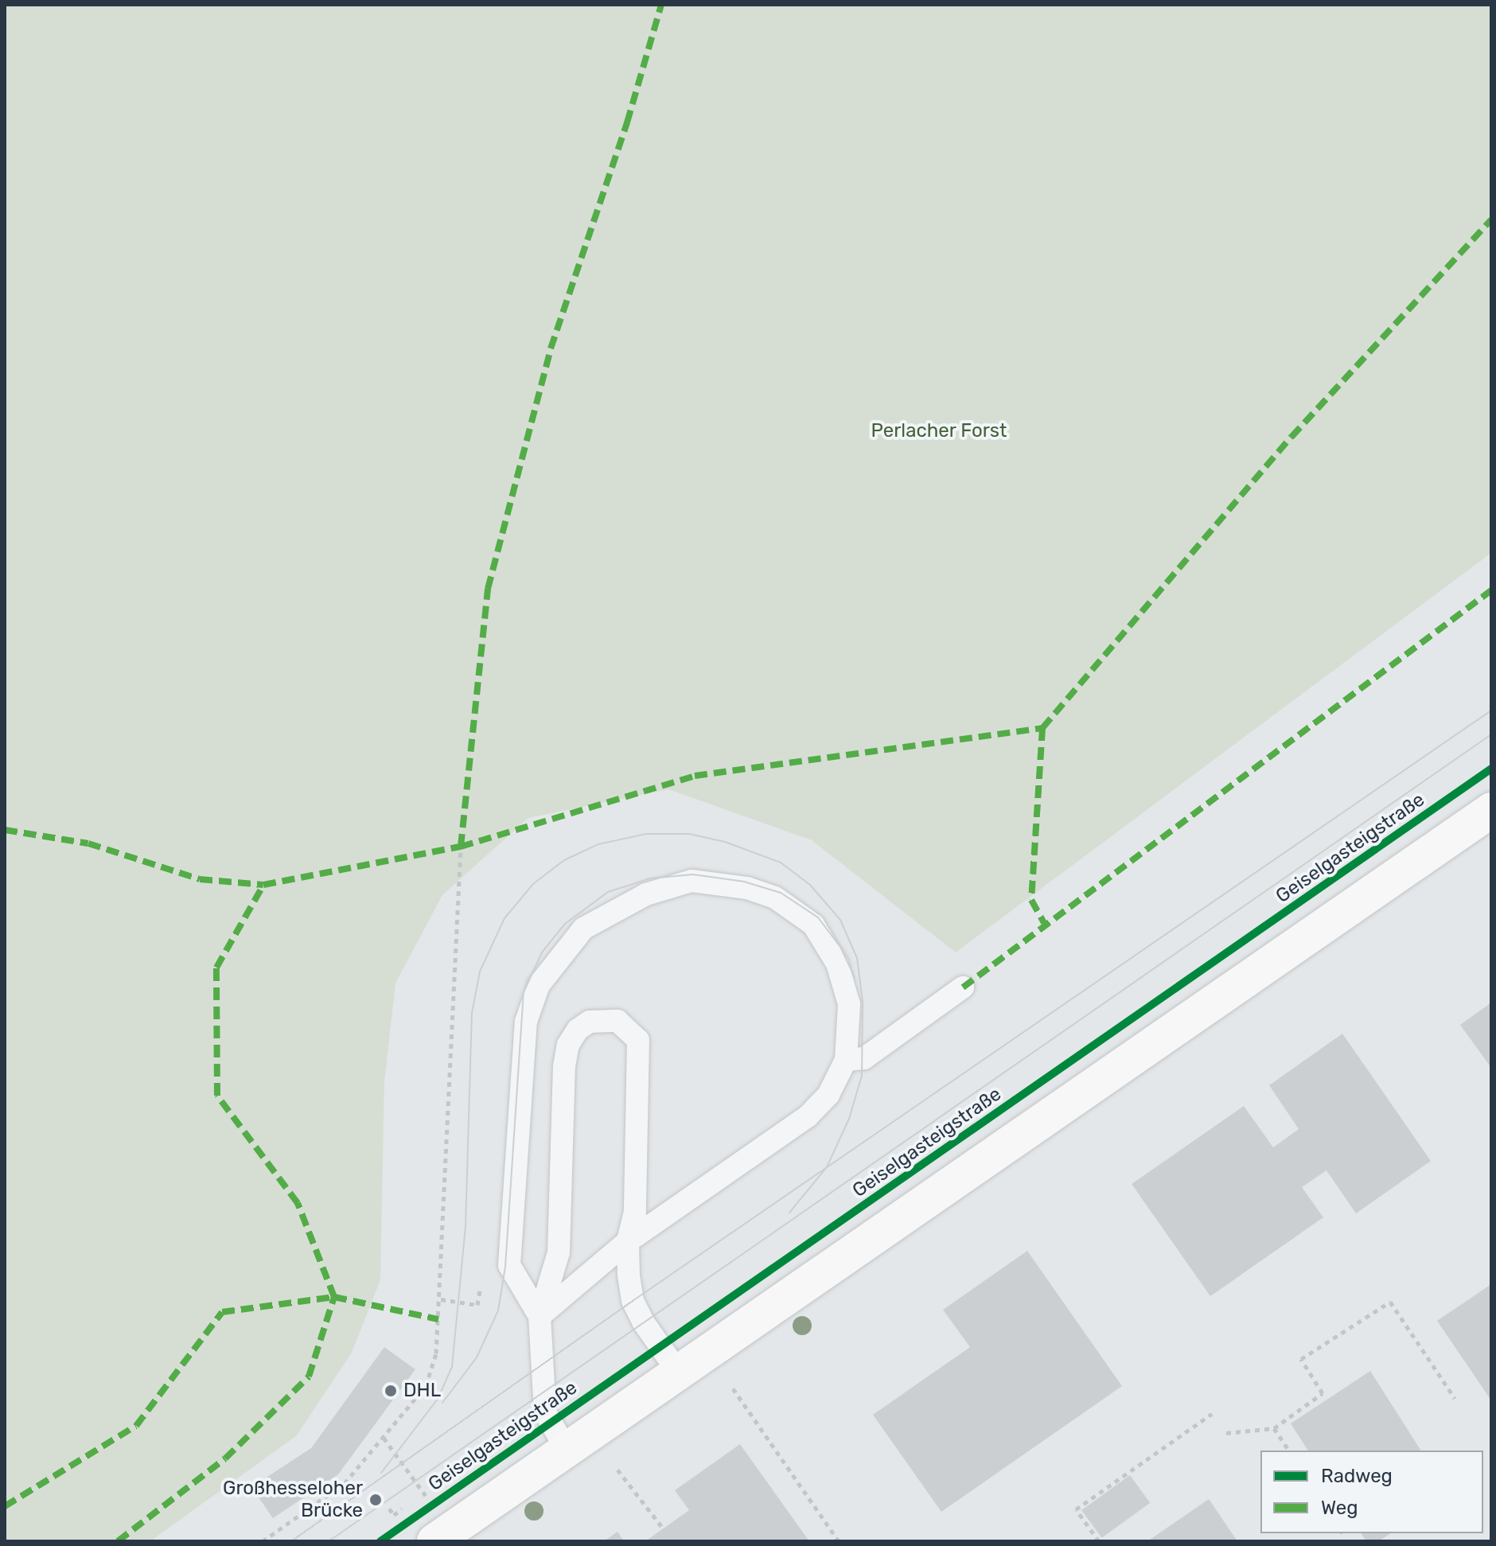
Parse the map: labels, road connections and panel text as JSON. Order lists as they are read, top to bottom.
{
  "streets": {
    "cycle path": ["Geiselgasteigstraße"]
  },
  "parks": ["Perlacher Forst"],
  "places": ["DHL", "Großhesseloher Brücke"],
  "legend": ["Radweg", "Weg"]
}
